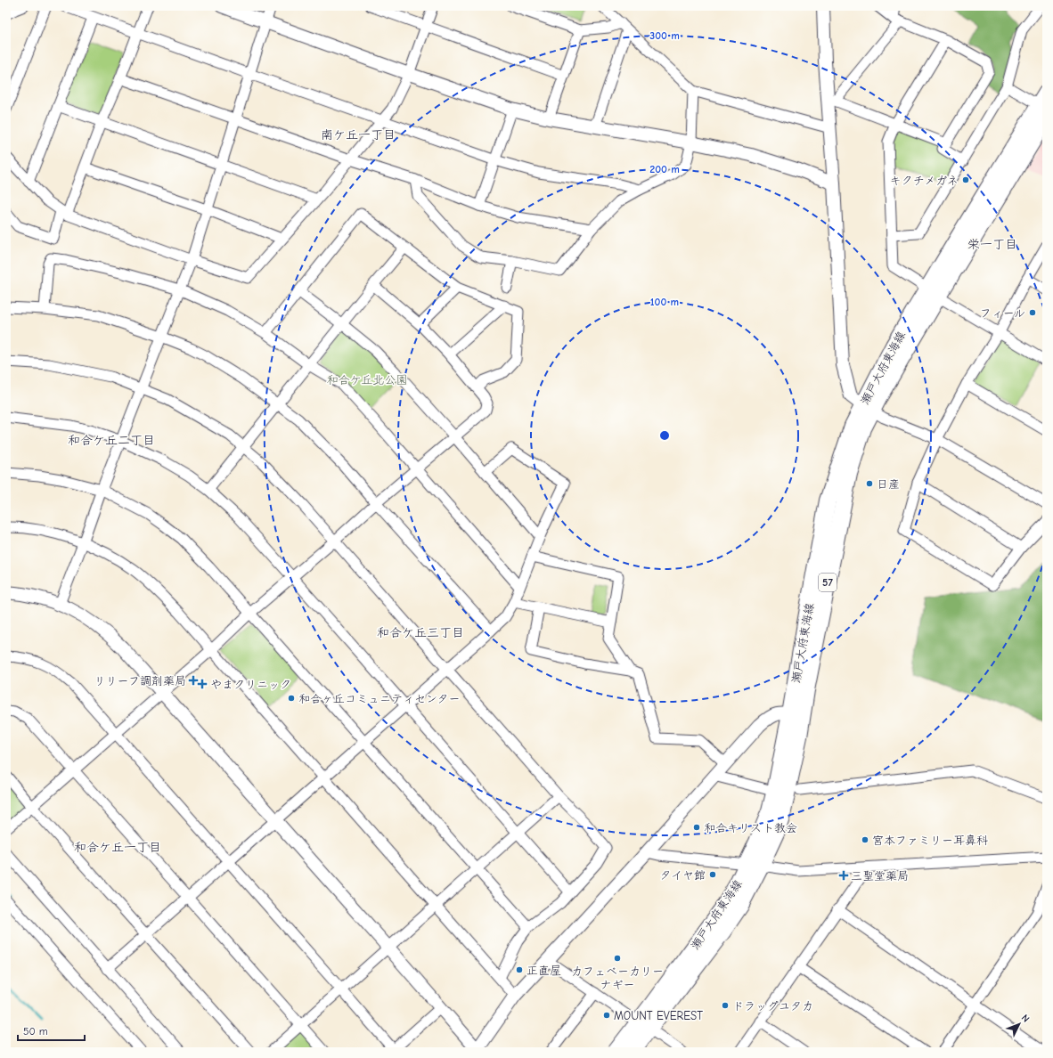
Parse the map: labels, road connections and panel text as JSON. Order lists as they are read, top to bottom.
{
  "streets": {
    "main road": ["瀬戸大府東海線", "57"]
  },
  "districts": [
    "南ケ丘一丁目",
    "栄一丁目",
    "和合ケ丘二丁目",
    "和合ケ丘三丁目",
    "和合ケ丘一丁目"
  ],
  "parks": ["和合ケ丘北公園"],
  "places": {
    "other": [
      "キクチメガネ",
      "フィール",
      "日産",
      "和合ヶ丘コミュニティセンター",
      "和合キリスト教会",
      "宮本ファミリー耳鼻科",
      "タイヤ館",
      "カフェベーカリー ナギー",
      "正直屋",
      "ドラッグユタカ",
      "MOUNT EVEREST"
    ],
    "health": ["リリーフ調剤薬局", "やまクリニック", "三聖堂薬局"]
  },
  "scale_bar": "50 m",
  "north": "top right",
  "rings": ["300 m", "200 m", "100 m"]
}
